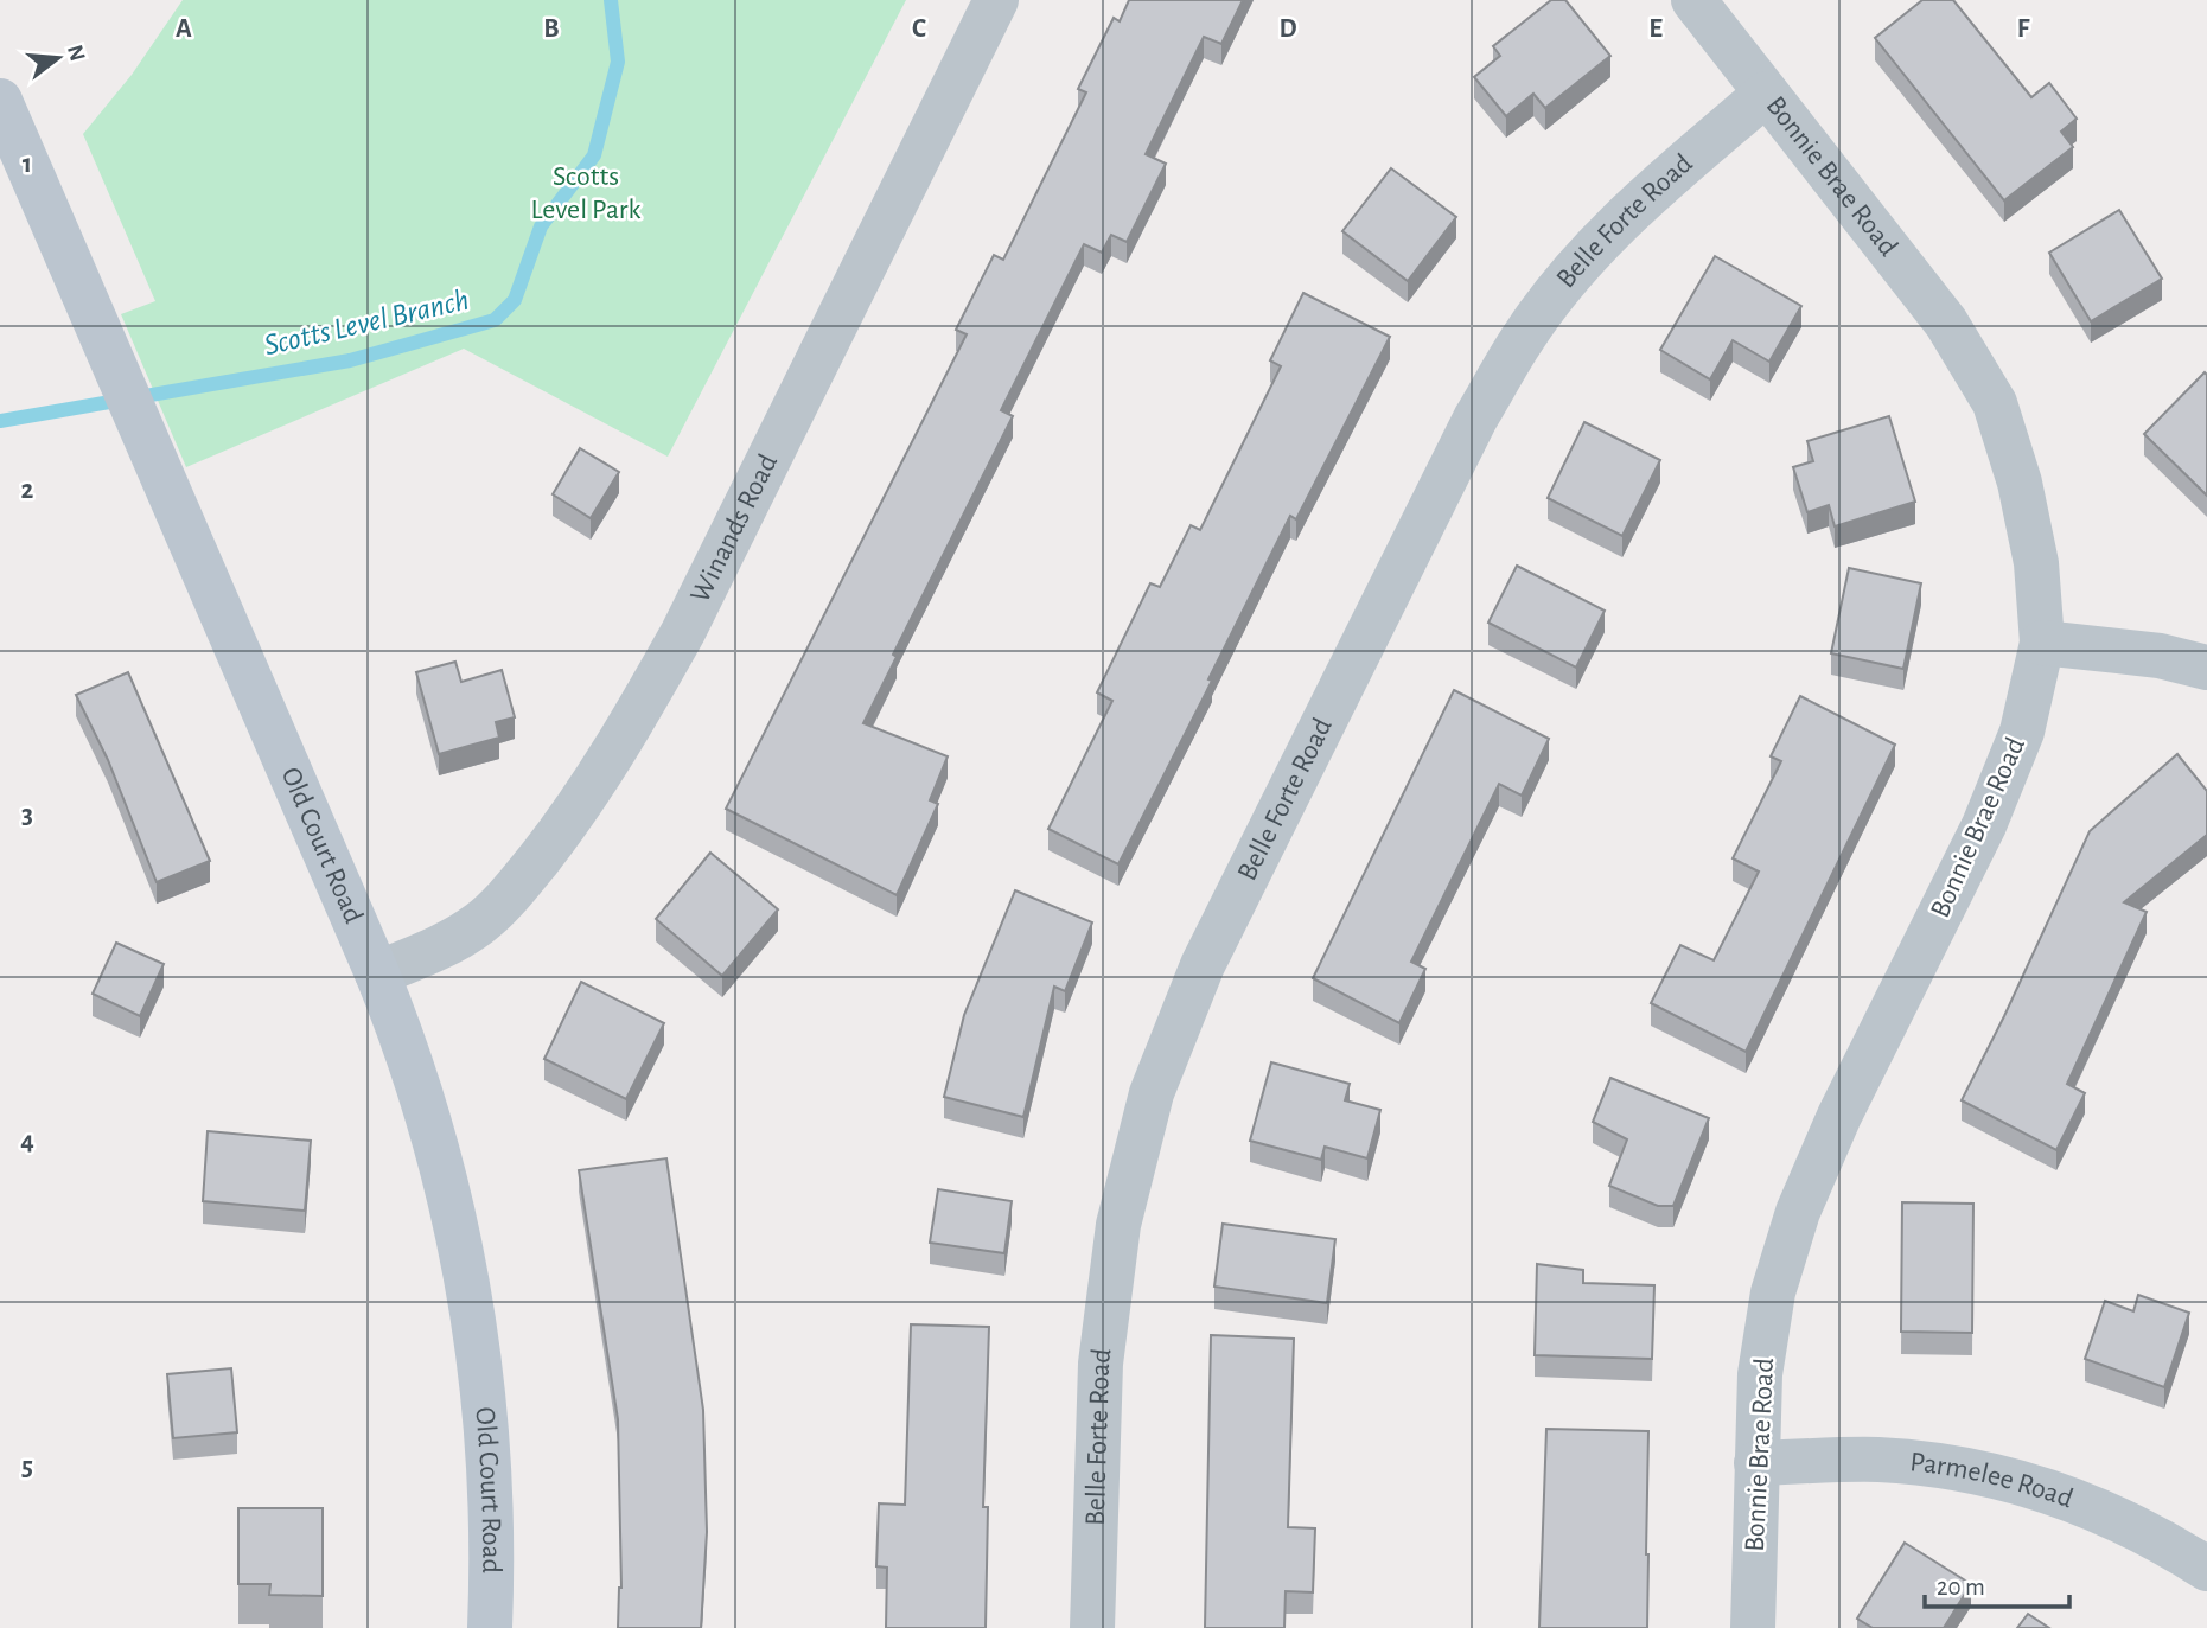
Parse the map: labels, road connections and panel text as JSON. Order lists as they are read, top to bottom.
{
  "streets": {
    "main road": ["Old Court Road"],
    "street": [
      "Bonnie Brae Road",
      "Belle Forte Road",
      "Winands Road",
      "Parmelee Road"
    ]
  },
  "crossings": [
    ["Bonnie Brae Road", "Belle Forte Road"],
    ["Bonnie Brae Road", "Parmelee Road"],
    ["Winands Road", "Old Court Road"]
  ],
  "water": ["Scotts Level Branch"],
  "parks": ["Scotts Level Park"],
  "scale_bar": "20 m",
  "north": "right",
  "grid": {
    "columns": [
      "A",
      "B",
      "C",
      "D",
      "E",
      "F"
    ],
    "rows": [
      "1",
      "2",
      "3",
      "4",
      "5"
    ]
  }
}
